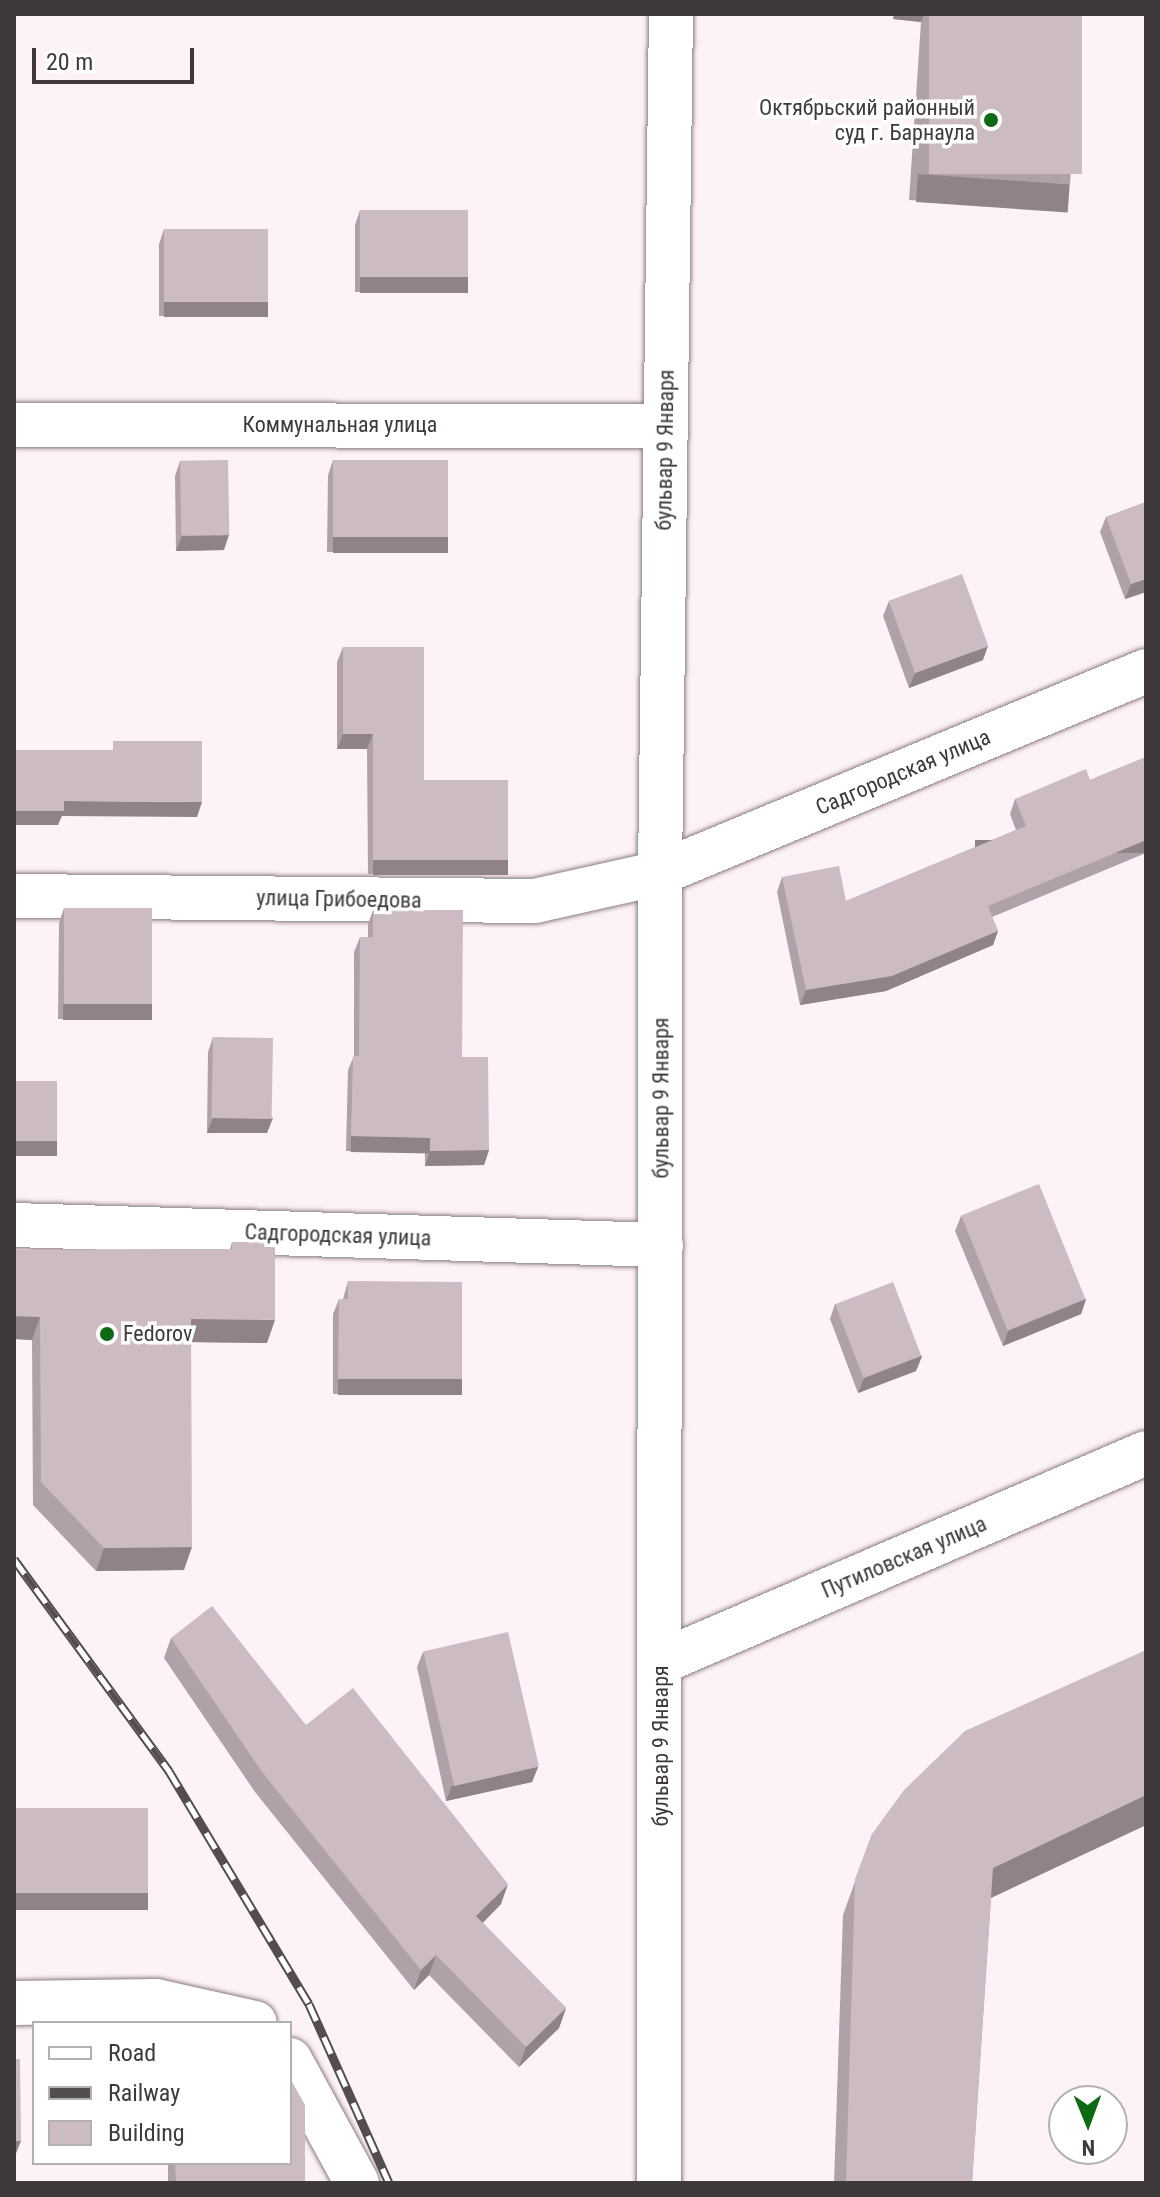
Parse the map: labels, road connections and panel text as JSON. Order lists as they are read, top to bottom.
{
  "streets": {
    "street": [
      "Коммунальная улица",
      "бульвар 9 Января",
      "Садгородская улица",
      "улица Грибоедова",
      "Путиловская улица"
    ]
  },
  "crossings": [
    ["Коммунальная улица", "бульвар 9 Января"],
    ["бульвар 9 Января", "Садгородская улица"],
    ["бульвар 9 Января", "улица Грибоедова"],
    ["бульвар 9 Января", "Путиловская улица"],
    ["Садгородская улица", "улица Грибоедова"]
  ],
  "places": ["Октябрьский районный суд г. Барнаула", "Fedorov"],
  "legend": ["Road", "Railway", "Building"],
  "scale_bar": "20 m",
  "north": "bottom"
}
